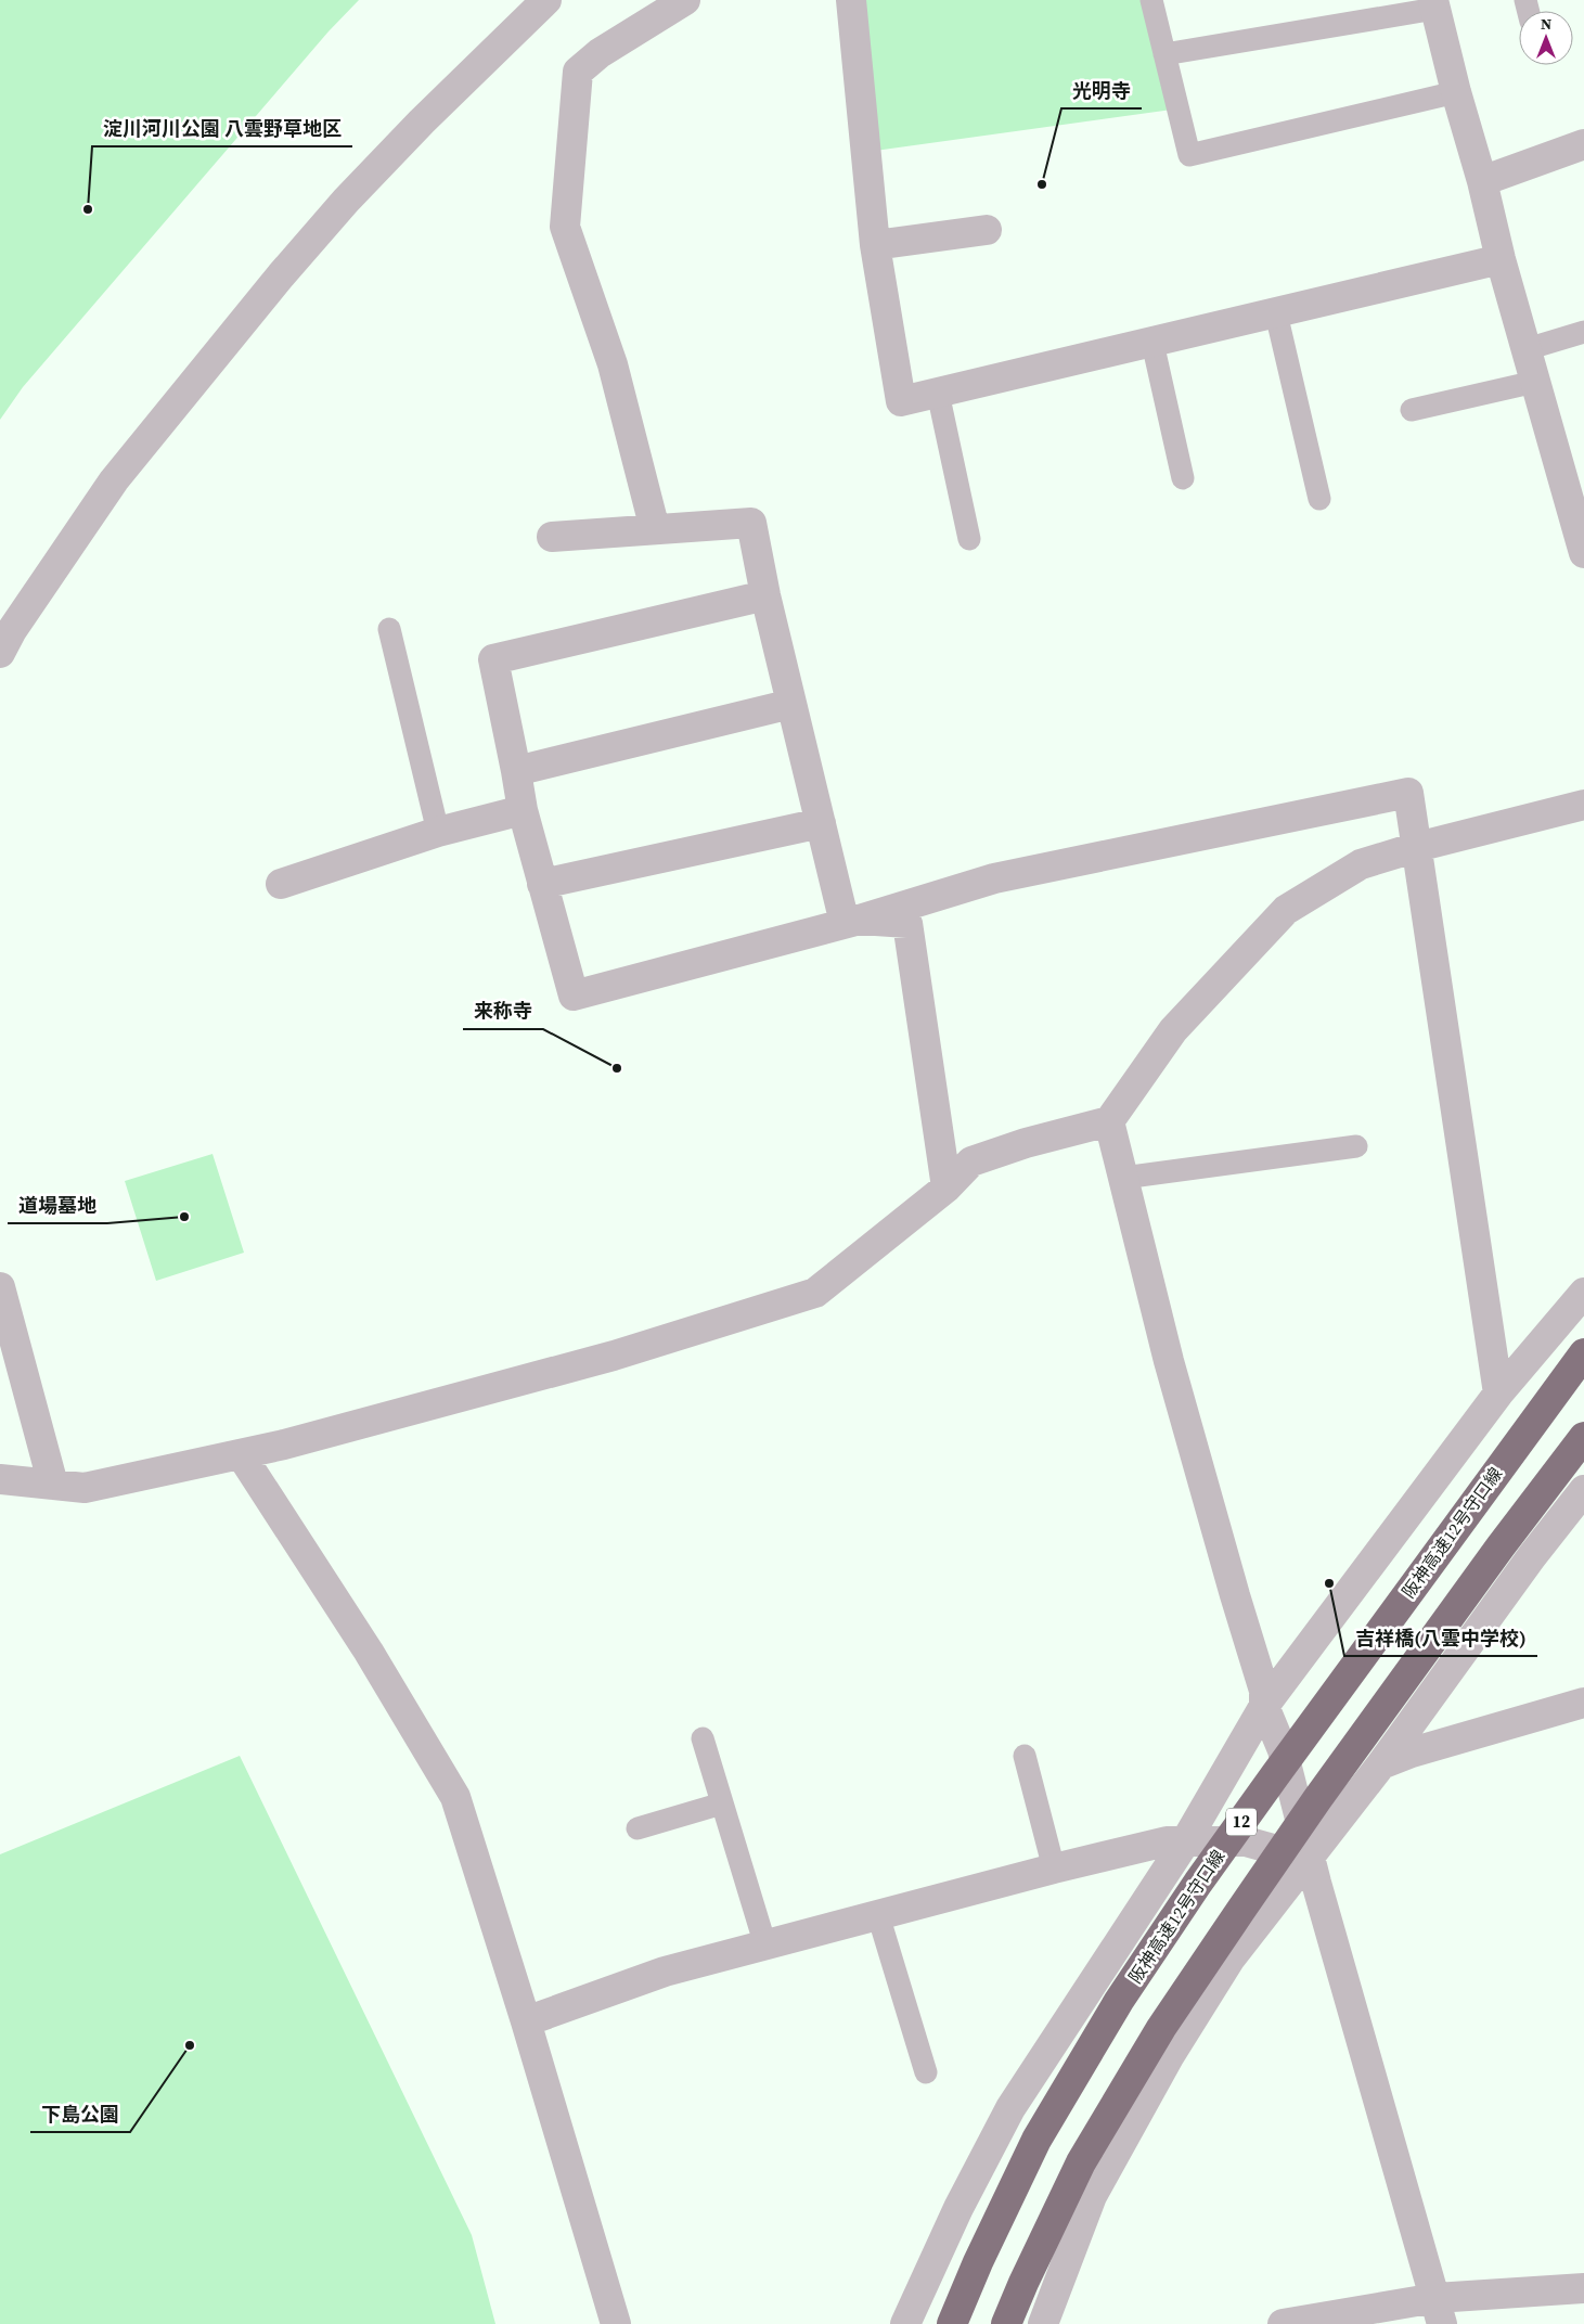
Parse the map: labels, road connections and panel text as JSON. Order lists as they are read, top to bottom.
{
  "streets": {
    "highway": ["阪神高速12号守口線", "12"]
  },
  "places": [
    "光明寺",
    "淀川河川公園 八雲野草地区",
    "来称寺",
    "道場墓地",
    "吉祥橋(八雲中学校)",
    "下島公園"
  ],
  "north": "top"
}
